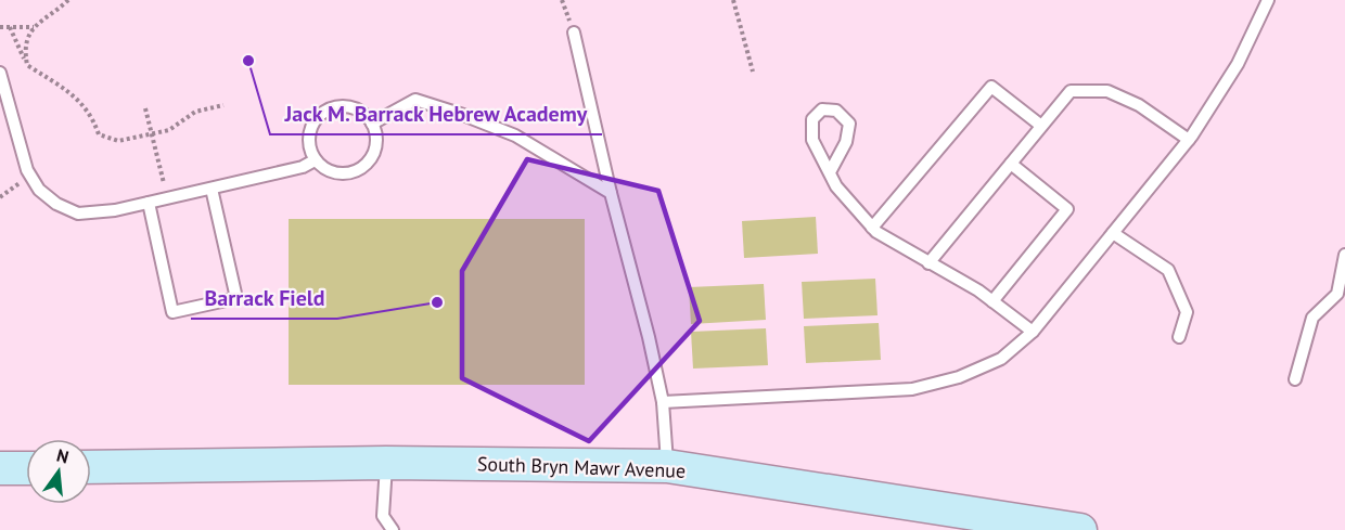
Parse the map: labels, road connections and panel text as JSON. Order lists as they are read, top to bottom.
{
  "streets": {
    "main road": ["South Bryn Mawr Avenue"]
  },
  "places": ["Jack M. Barrack Hebrew Academy", "Barrack Field"],
  "north": "top"
}
